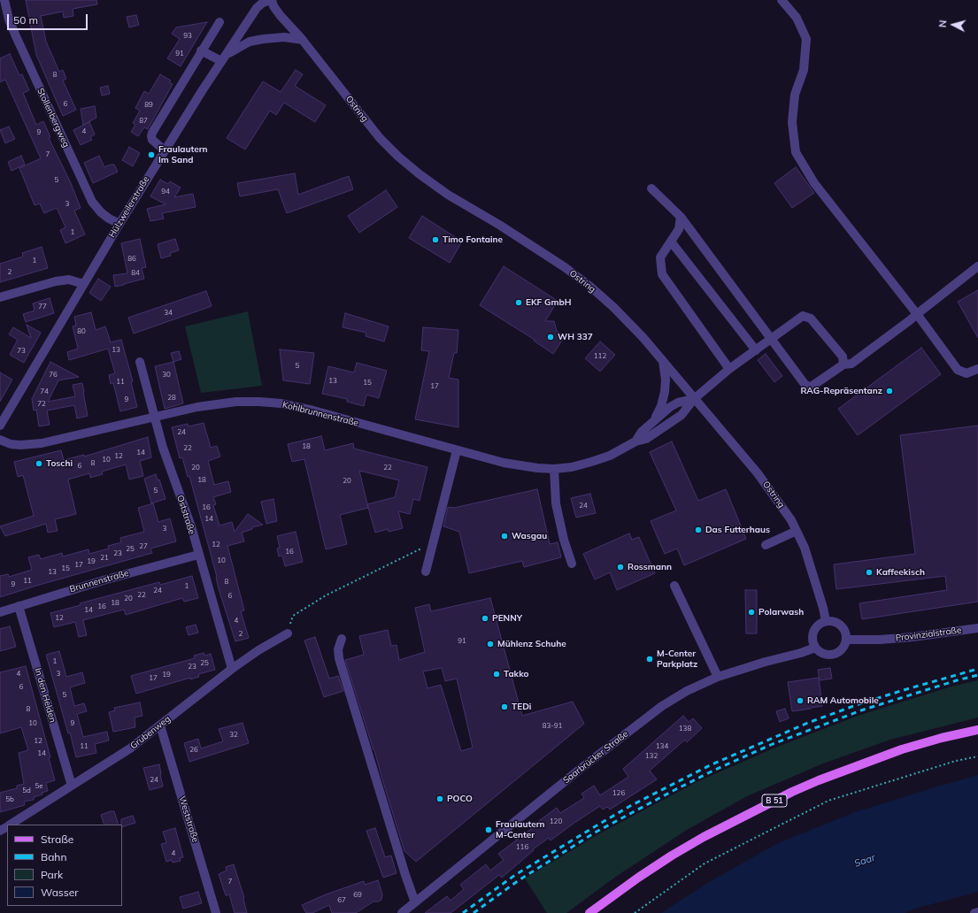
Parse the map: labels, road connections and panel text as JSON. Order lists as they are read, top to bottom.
{
  "streets": {
    "main road": ["B 51"],
    "street": [
      "Ostring",
      "Stollenbergweg",
      "Hülzweilerstraße",
      "Kohlbrunnenstraße",
      "Oststraße",
      "Brunnenstraße",
      "Provinzialstraße",
      "In den Helden",
      "Grubenweg",
      "Saarbrücker Straße",
      "Weststraße"
    ]
  },
  "crossings": [
    ["Ostring", "Hülzweilerstraße"],
    ["Ostring", "Kohlbrunnenstraße"],
    ["Ostring", "Provinzialstraße"],
    ["Ostring", "Saarbrücker Straße"],
    ["Stollenbergweg", "Hülzweilerstraße"],
    ["Kohlbrunnenstraße", "Oststraße"],
    ["Oststraße", "Brunnenstraße"],
    ["Oststraße", "Grubenweg"],
    ["Brunnenstraße", "In den Helden"],
    ["Provinzialstraße", "Saarbrücker Straße"],
    ["In den Helden", "Grubenweg"],
    ["Grubenweg", "Weststraße"]
  ],
  "water": ["Saar"],
  "places": [
    "Fraulautern Im Sand",
    "Timo Fontaine",
    "EKF GmbH",
    "WH 337",
    "RAG-Repräsentanz",
    "Toschi",
    "Das Futterhaus",
    "Wasgau",
    "Rossmann",
    "Kaffeekisch",
    "Polarwash",
    "PENNY",
    "Mühlenz Schuhe",
    "M-Center Parkplatz",
    "Takko",
    "RAM Automobile",
    "TEDi",
    "POCO",
    "Fraulautern M-Center"
  ],
  "house_numbers": [
    "93",
    "91",
    "8",
    "6",
    "89",
    "87",
    "4",
    "9",
    "7",
    "5",
    "94",
    "3",
    "1",
    "86",
    "1",
    "2",
    "84",
    "77",
    "34",
    "80",
    "13",
    "73",
    "112",
    "5",
    "76",
    "30",
    "13",
    "11",
    "15",
    "17",
    "74",
    "28",
    "9",
    "72",
    "24",
    "18",
    "22",
    "14",
    "12",
    "10",
    "8",
    "6",
    "20",
    "22",
    "18",
    "20",
    "5",
    "24",
    "16",
    "14",
    "3",
    "12",
    "27",
    "25",
    "16",
    "23",
    "21",
    "10",
    "19",
    "17",
    "15",
    "13",
    "11",
    "8",
    "9",
    "1",
    "24",
    "22",
    "6",
    "20",
    "18",
    "16",
    "14",
    "12",
    "4",
    "2",
    "91",
    "1",
    "25",
    "23",
    "4",
    "3",
    "19",
    "17",
    "6",
    "5",
    "8",
    "10",
    "9",
    "83-91",
    "138",
    "32",
    "12",
    "11",
    "134",
    "26",
    "14",
    "132",
    "24",
    "5e",
    "5d",
    "126",
    "5b",
    "120",
    "116",
    "4",
    "7",
    "69",
    "67"
  ],
  "legend": [
    "Straße",
    "Bahn",
    "Park",
    "Wasser"
  ],
  "scale_bar": "50 m",
  "north": "left"
}
